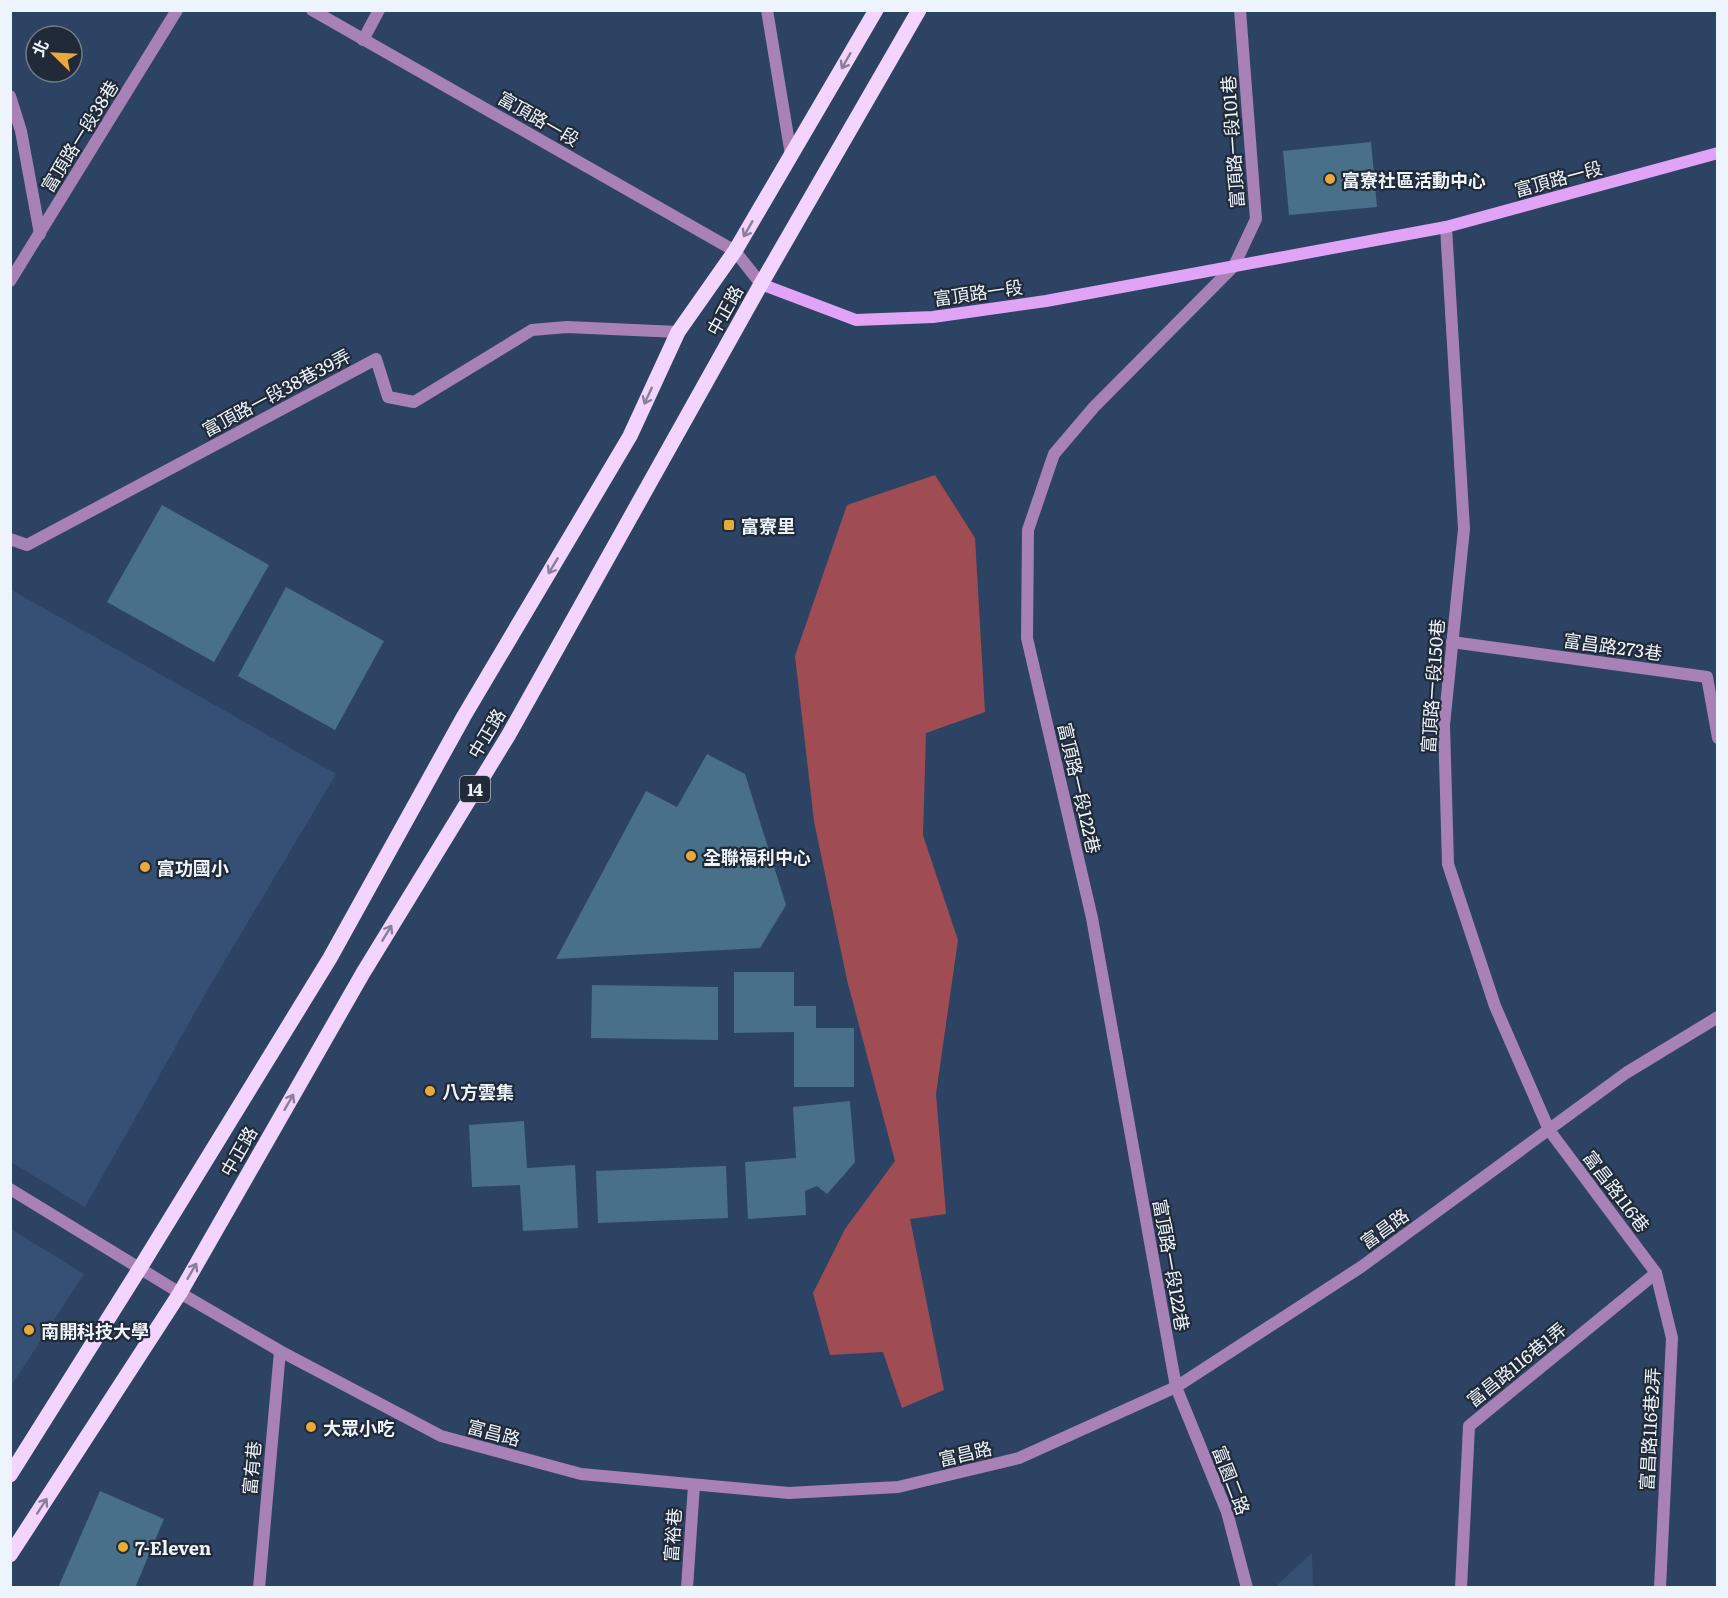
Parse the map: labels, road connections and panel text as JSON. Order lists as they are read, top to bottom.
{
  "streets": {
    "main road": ["中正路", "14"],
    "street": [
      "富頂路一段",
      "富頂路一段38巷",
      "富頂路一段101巷",
      "富頂路一段38巷39弄",
      "富昌路273巷",
      "富頂路一段150巷",
      "富頂路一段122巷",
      "富昌路116巷",
      "富昌路",
      "富昌路116巷1弄",
      "富昌路116巷2弄",
      "富有巷",
      "富園二路",
      "富裕巷"
    ]
  },
  "crossings": [
    ["富頂路一段", "富頂路一段101巷"],
    ["富頂路一段", "中正路"],
    ["富頂路一段", "富頂路一段150巷"],
    ["富頂路一段", "富頂路一段122巷"],
    ["富頂路一段101巷", "富頂路一段122巷"],
    ["中正路", "富頂路一段38巷39弄"],
    ["中正路", "富昌路"],
    ["富昌路273巷", "富頂路一段150巷"],
    ["富頂路一段150巷", "富昌路116巷"],
    ["富頂路一段150巷", "富昌路"],
    ["富頂路一段122巷", "富昌路"],
    ["富頂路一段122巷", "富園二路"],
    ["富昌路116巷", "富昌路"],
    ["富昌路116巷", "富昌路116巷1弄"],
    ["富昌路116巷", "富昌路116巷2弄"],
    ["富昌路", "富有巷"],
    ["富昌路", "富園二路"],
    ["富昌路", "富裕巷"],
    ["富昌路116巷1弄", "富昌路116巷2弄"]
  ],
  "places": {
    "other": [
      "富寮社區活動中心",
      "全聯福利中心",
      "富功國小",
      "八方雲集",
      "南開科技大學",
      "大眾小吃",
      "7-Eleven"
    ],
    "transit": ["富寮里"]
  },
  "north": "top left"
}
